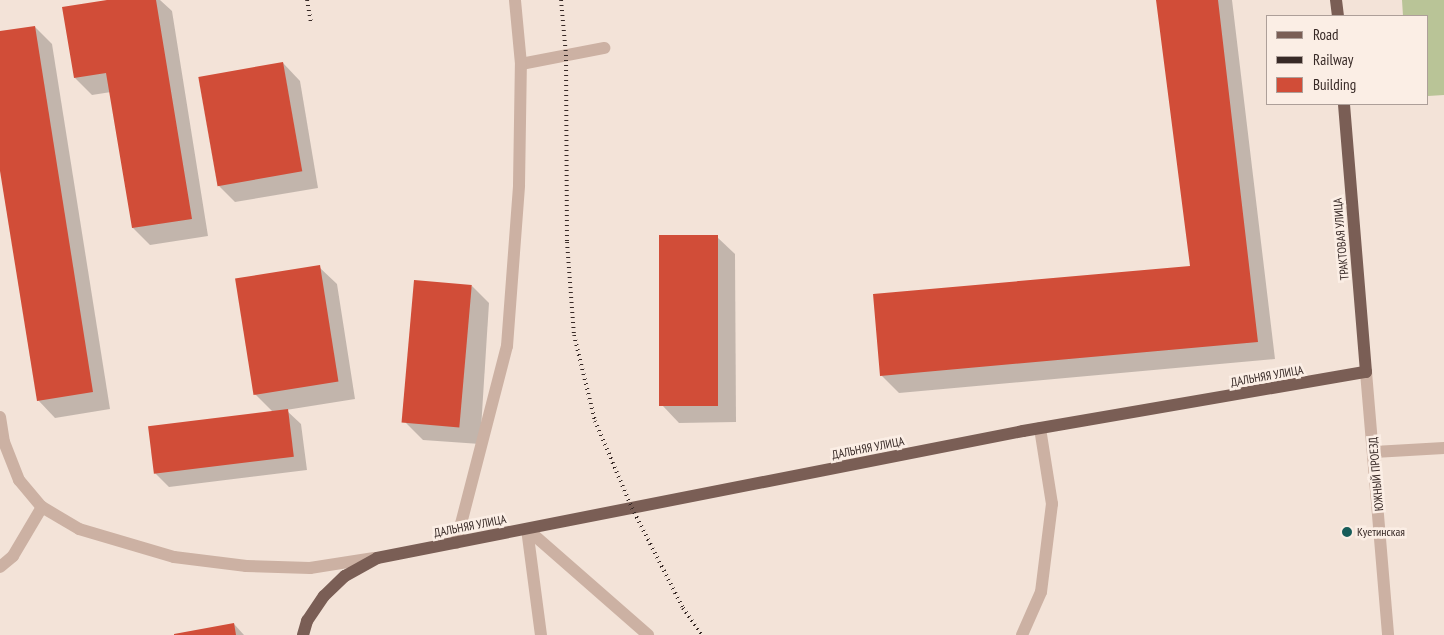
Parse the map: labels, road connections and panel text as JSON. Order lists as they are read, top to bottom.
{
  "streets": {
    "main road": ["ТРАКТОВАЯ УЛИЦА", "ДАЛЬНЯЯ УЛИЦА"],
    "street": ["ЮЖНЫЙ ПРОЕЗД"]
  },
  "crossings": [
    ["ТРАКТОВАЯ УЛИЦА", "ДАЛЬНЯЯ УЛИЦА"],
    ["ТРАКТОВАЯ УЛИЦА", "ЮЖНЫЙ ПРОЕЗД"],
    ["ДАЛЬНЯЯ УЛИЦА", "ЮЖНЫЙ ПРОЕЗД"]
  ],
  "places": ["Куетинская"],
  "legend": ["Road", "Railway", "Building"]
}
